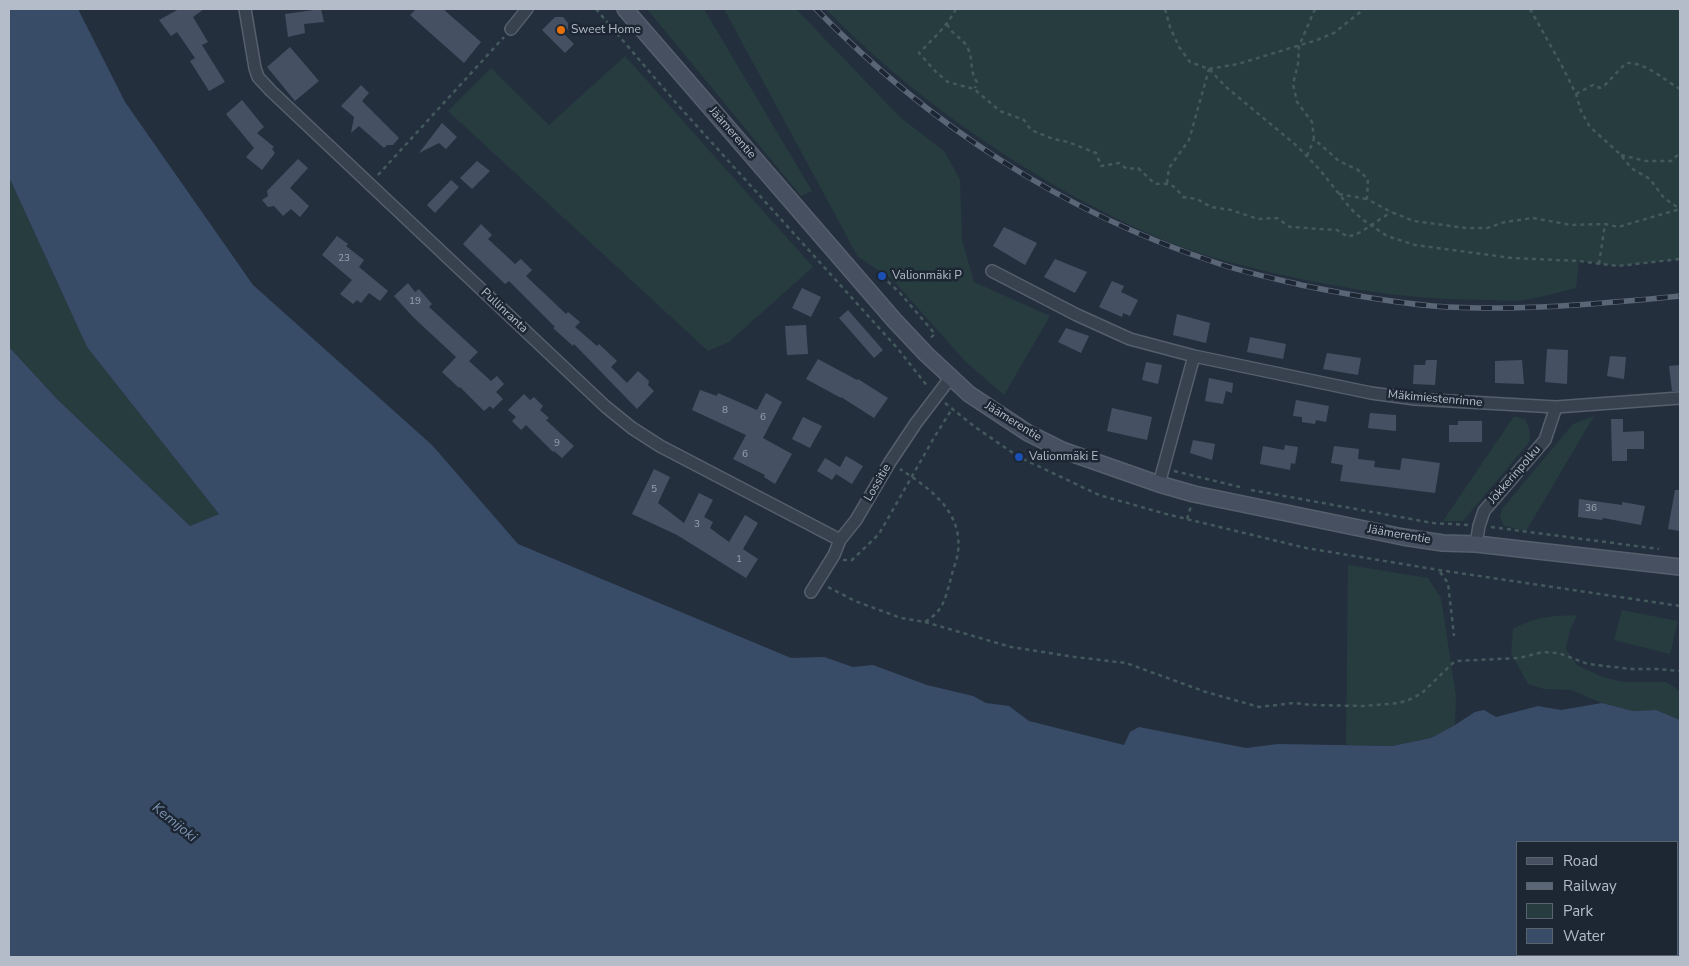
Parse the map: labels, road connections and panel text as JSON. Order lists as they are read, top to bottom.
{
  "streets": {
    "main road": ["Jäämerentie"],
    "street": [
      "Pullinranta",
      "Mäkimiestenrinne",
      "Jokkerinpolku",
      "Lossitie"
    ]
  },
  "crossings": [
    ["Jäämerentie", "Jokkerinpolku"],
    ["Jäämerentie", "Lossitie"],
    ["Pullinranta", "Lossitie"],
    ["Mäkimiestenrinne", "Jokkerinpolku"]
  ],
  "water": ["Kemijoki"],
  "places": ["Sweet Home", "Valionmäki P", "Valionmäki E"],
  "house_numbers": [
    "23",
    "19",
    "8",
    "6",
    "9",
    "6",
    "5",
    "36",
    "3",
    "1"
  ],
  "legend": [
    "Road",
    "Railway",
    "Park",
    "Water"
  ]
}
